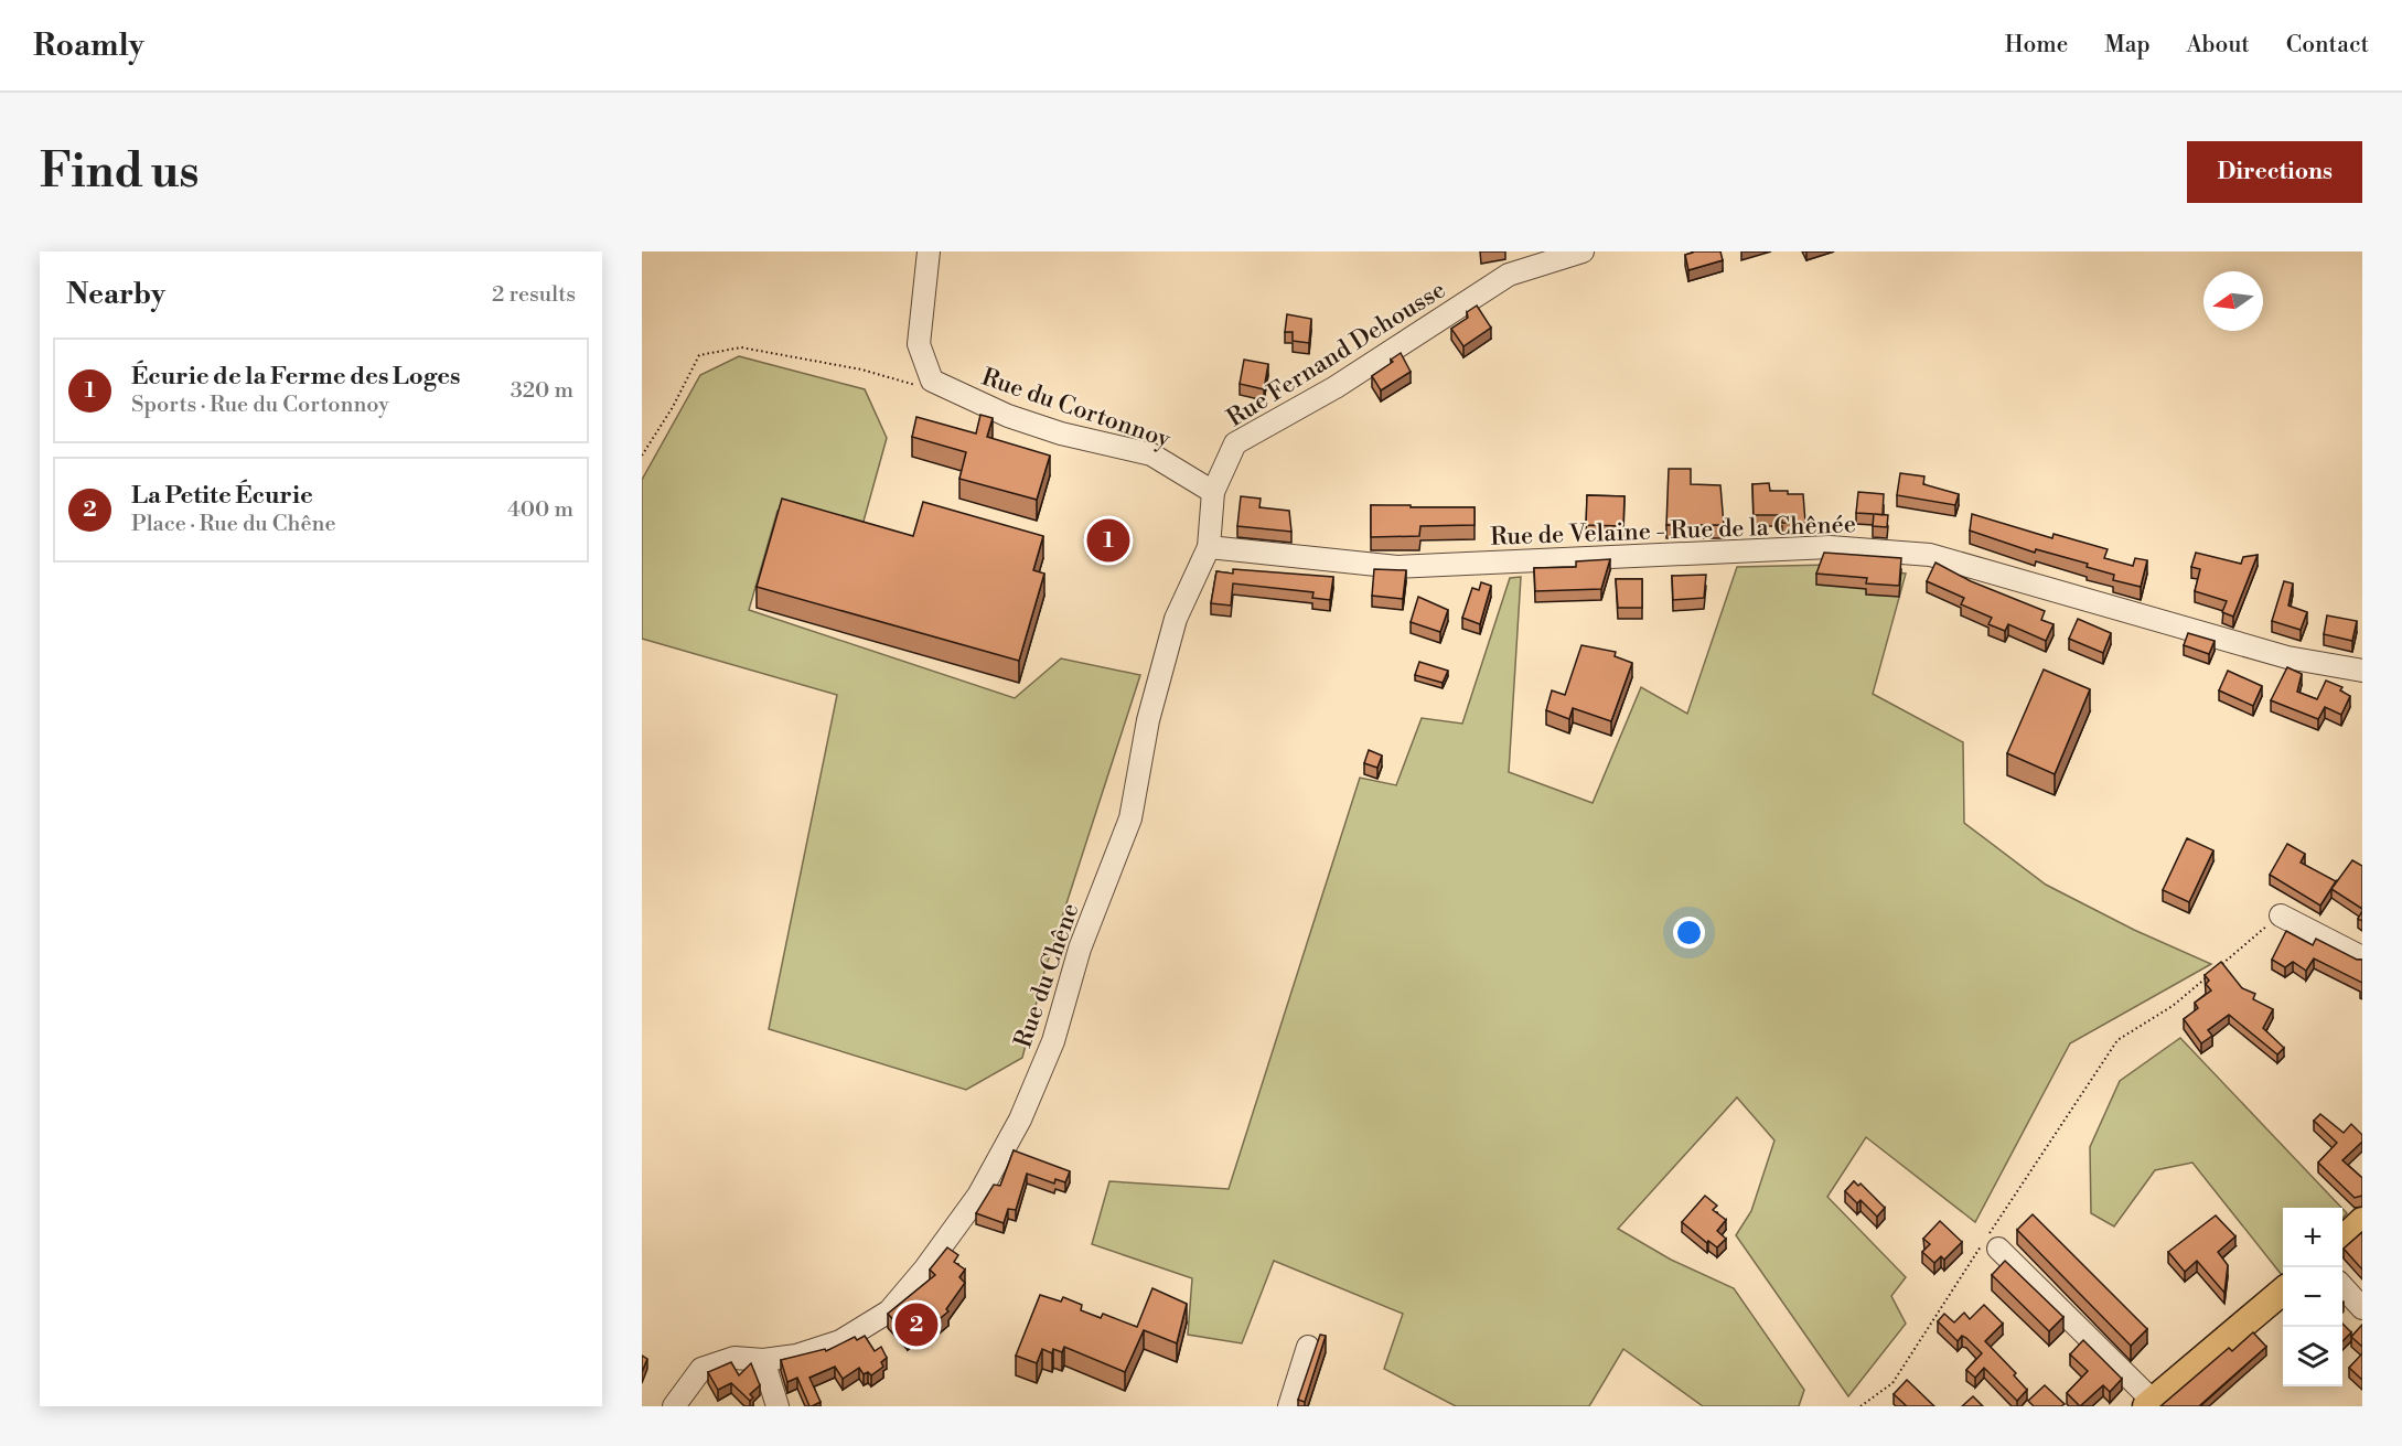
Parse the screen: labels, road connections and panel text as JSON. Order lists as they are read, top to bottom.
{
  "streets": {
    "street": [
      "Rue Fernand Dehousse",
      "Rue du Cortonnoy",
      "Rue de Velaine - Rue de la Chênée",
      "Rue du Chêne"
    ]
  },
  "crossings": [
    ["Rue Fernand Dehousse", "Rue du Cortonnoy"],
    ["Rue Fernand Dehousse", "Rue du Chêne"],
    ["Rue du Cortonnoy", "Rue du Chêne"],
    ["Rue de Velaine - Rue de la Chênée", "Rue du Chêne"]
  ],
  "north": "left",
  "page": {
    "header": "Roamly",
    "nav": [
      "Home",
      "Map",
      "About",
      "Contact"
    ],
    "buttons": "Directions",
    "title": "Find us",
    "heading": ["Nearby", "2 results"],
    "list": [
      {
        "mark": "1",
        "name": "Écurie de la Ferme des Loges",
        "note": "Sports · Rue du Cortonnoy",
        "value": "320 m"
      },
      {
        "mark": "2",
        "name": "La Petite Écurie",
        "note": "Place · Rue du Chêne",
        "value": "400 m"
      }
    ],
    "pins": ["1", "2"],
    "map_buttons": ["+", "−"]
  }
}
